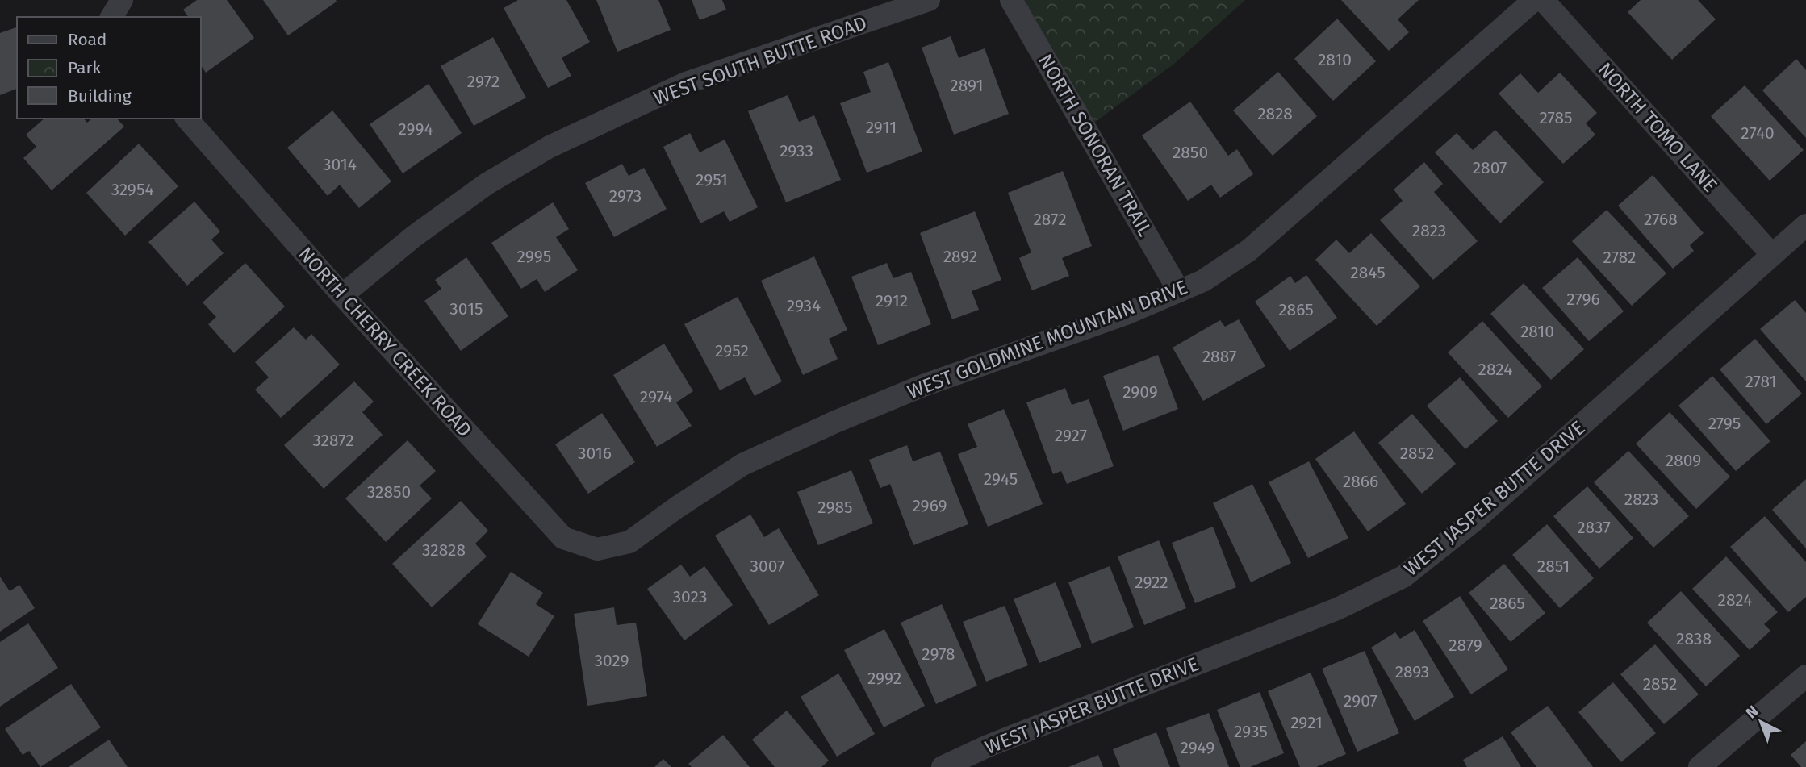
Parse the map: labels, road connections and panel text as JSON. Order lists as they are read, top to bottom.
{
  "streets": {
    "street": [
      "WEST SOUTH BUTTE ROAD",
      "NORTH TOMO LANE",
      "NORTH SONORAN TRAIL",
      "WEST GOLDMINE MOUNTAIN DRIVE",
      "NORTH CHERRY CREEK ROAD",
      "WEST JASPER BUTTE DRIVE"
    ]
  },
  "crossings": [
    ["WEST SOUTH BUTTE ROAD", "NORTH CHERRY CREEK ROAD"],
    ["NORTH TOMO LANE", "WEST JASPER BUTTE DRIVE"],
    ["NORTH SONORAN TRAIL", "WEST GOLDMINE MOUNTAIN DRIVE"],
    ["WEST GOLDMINE MOUNTAIN DRIVE", "NORTH CHERRY CREEK ROAD"]
  ],
  "house_numbers": [
    "2810",
    "2972",
    "2891",
    "2828",
    "2785",
    "2911",
    "2994",
    "2740",
    "2933",
    "2850",
    "3014",
    "2807",
    "2951",
    "32954",
    "2973",
    "2872",
    "2768",
    "2823",
    "2995",
    "2892",
    "2782",
    "2845",
    "2796",
    "2912",
    "2934",
    "3015",
    "2865",
    "2810",
    "2952",
    "2887",
    "2824",
    "2781",
    "2909",
    "2974",
    "2795",
    "2927",
    "32872",
    "3016",
    "2852",
    "2809",
    "2945",
    "2866",
    "32850",
    "2823",
    "2969",
    "2985",
    "2837",
    "32828",
    "3007",
    "2851",
    "2922",
    "3023",
    "2824",
    "2865",
    "2838",
    "2879",
    "2978",
    "3029",
    "2893",
    "2992",
    "2852",
    "2907",
    "2921",
    "2935",
    "2949"
  ],
  "legend": ["Road", "Park", "Building"],
  "north": "top left"
}
